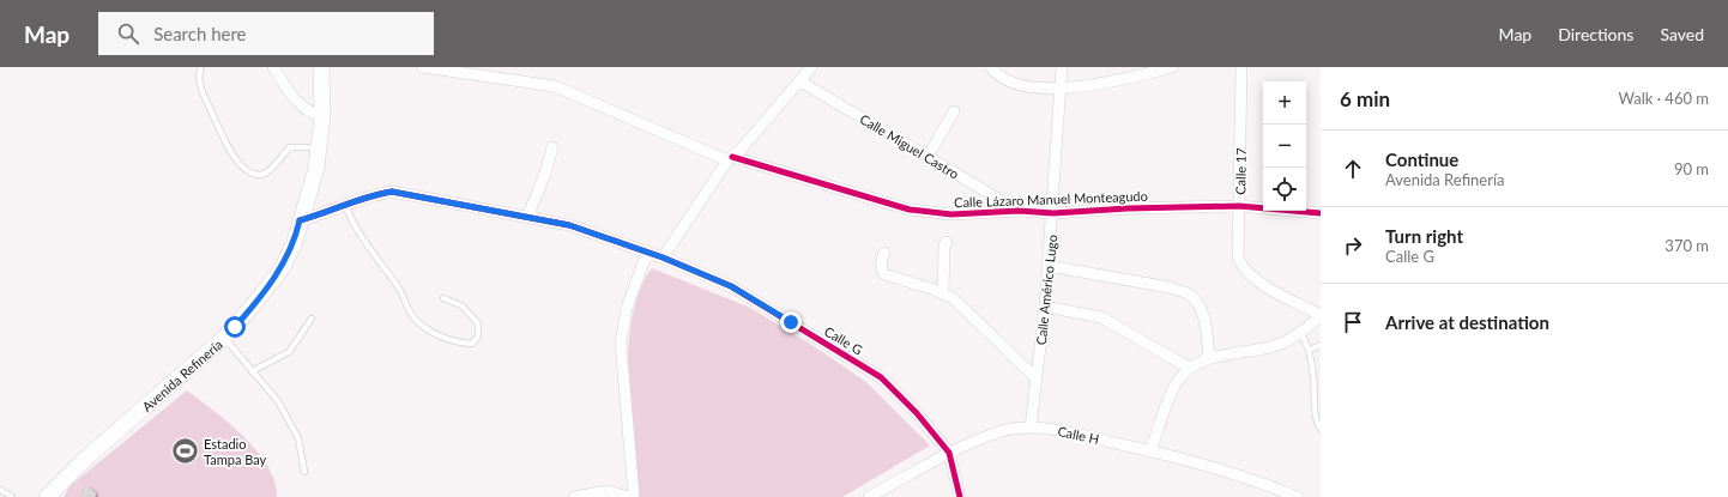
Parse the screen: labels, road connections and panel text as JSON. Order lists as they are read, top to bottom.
{
  "streets": {
    "main road": ["Avenida Refinería"],
    "street": [
      "Calle Miguel Castro",
      "Calle 17",
      "Calle Lázaro Manuel Monteagudo",
      "Calle Américo Lugo",
      "Calle G",
      "Calle H"
    ]
  },
  "crossings": [
    ["Calle Miguel Castro", "Calle Lázaro Manuel Monteagudo"],
    ["Calle 17", "Calle Lázaro Manuel Monteagudo"],
    ["Calle Lázaro Manuel Monteagudo", "Calle Américo Lugo"],
    ["Calle Américo Lugo", "Calle H"],
    ["Calle G", "Avenida Refinería"],
    ["Calle G", "Calle H"]
  ],
  "places": {
    "sports": ["Estadio Tampa Bay"]
  },
  "page": {
    "header": "Map",
    "search": "Search here",
    "nav": ["Map", "Directions", "Saved"],
    "heading": ["6 min", "Walk · 460 m"],
    "map_buttons": ["+", "−"],
    "list": [
      ["Continue", "Avenida Refinería", "90 m"],
      ["Turn right", "Calle G", "370 m"],
      "Arrive at destination"
    ]
  }
}
